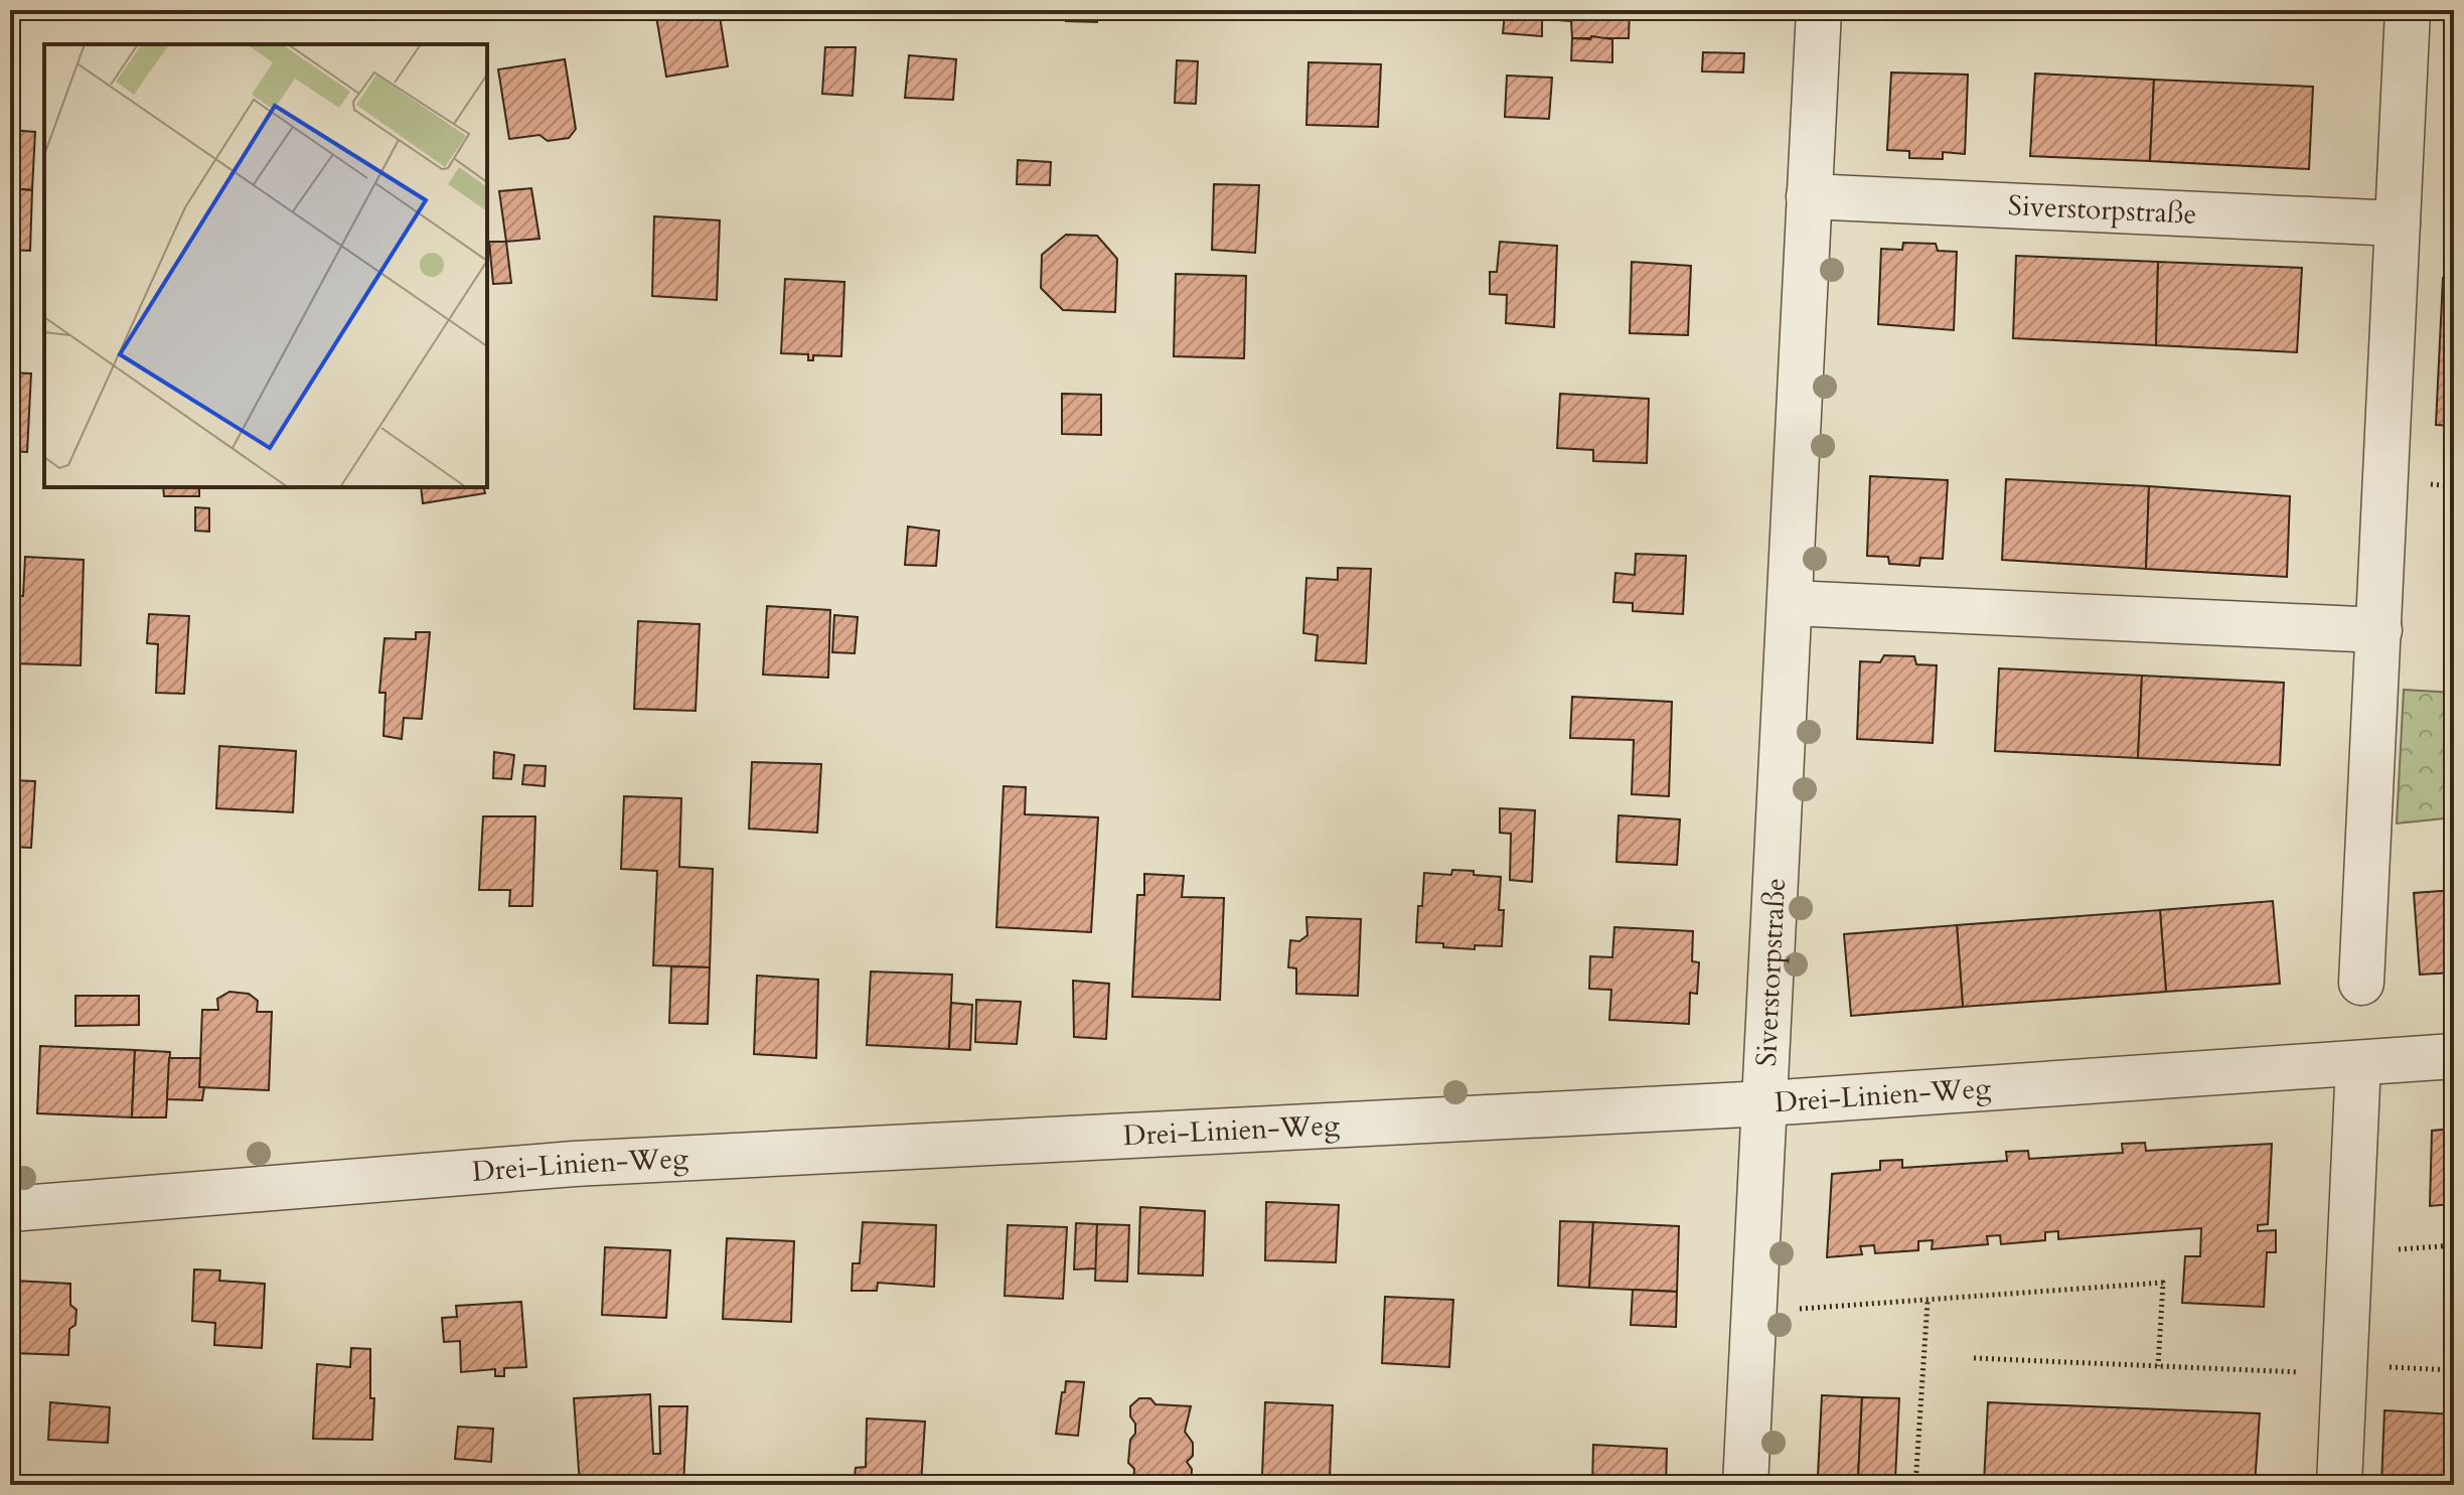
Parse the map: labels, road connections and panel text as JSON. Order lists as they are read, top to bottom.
{
  "streets": {
    "street": ["Siverstorpstraße", "Drei-Linien-Weg"]
  },
  "crossings": [
    ["Siverstorpstraße", "Drei-Linien-Weg"]
  ]
}
